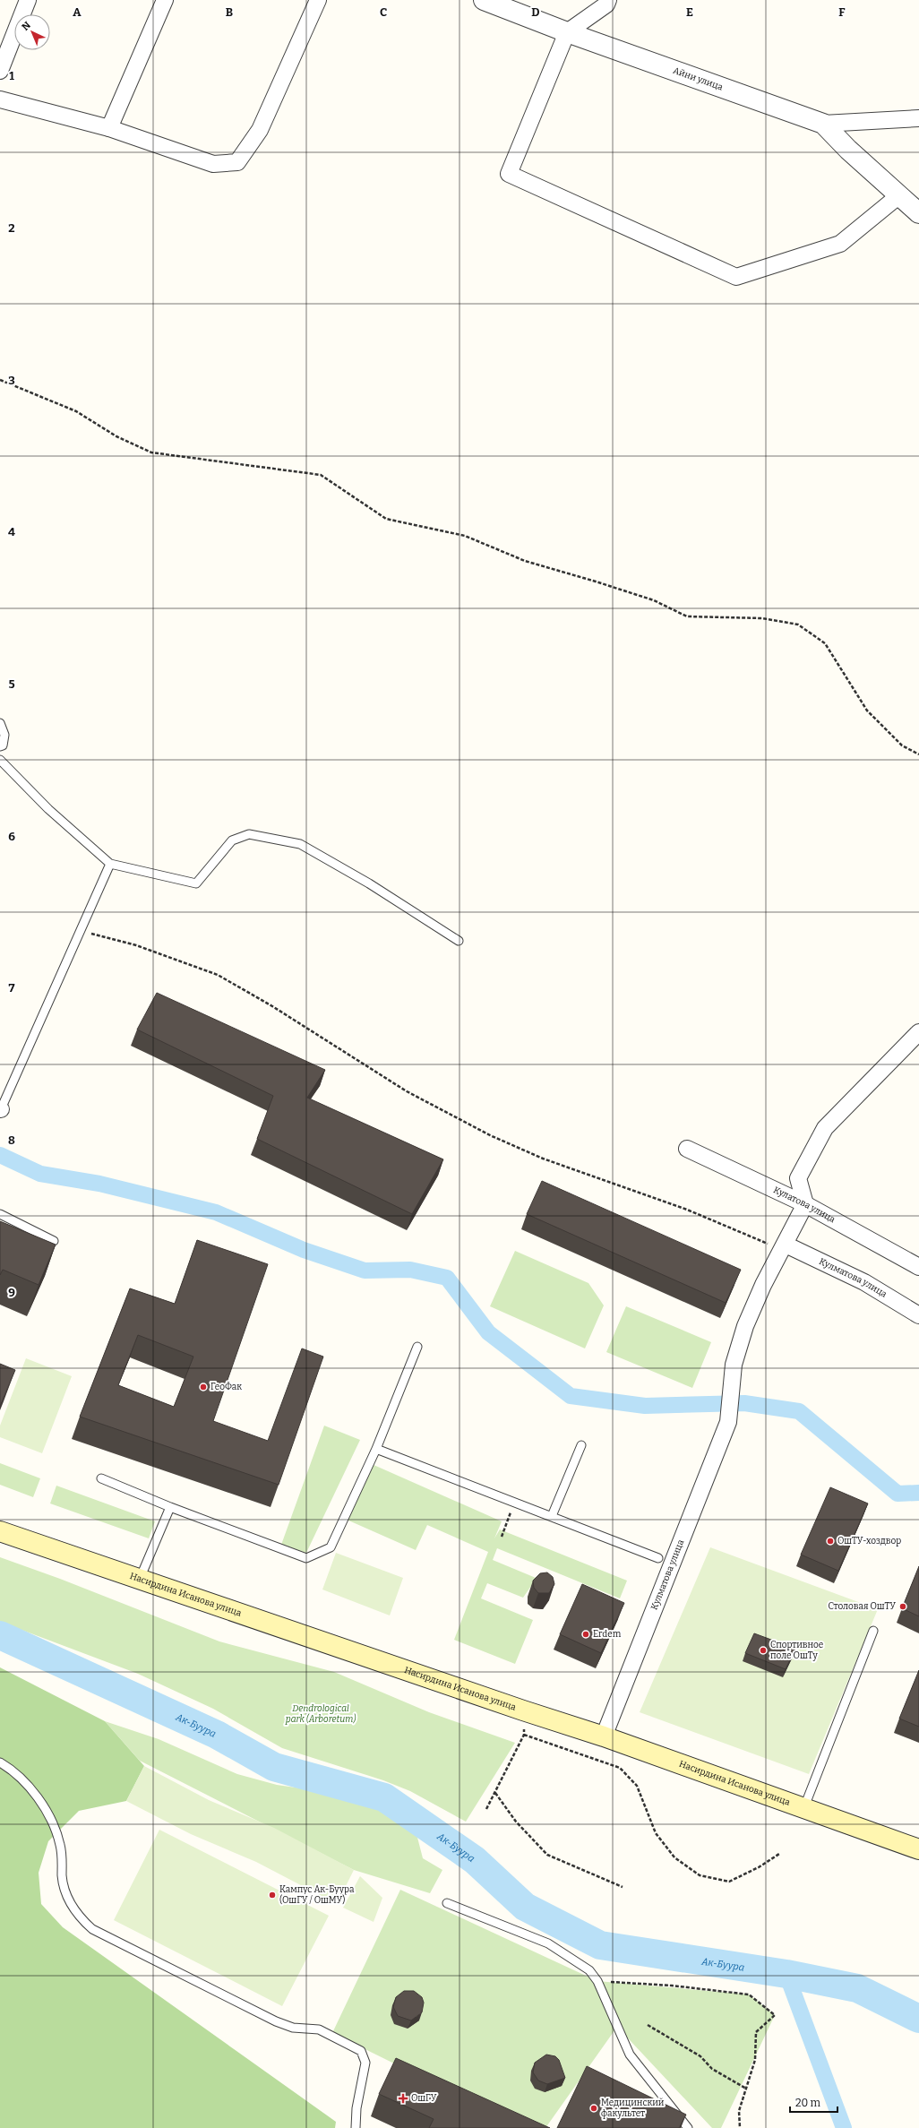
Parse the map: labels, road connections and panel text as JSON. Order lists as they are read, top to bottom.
{
  "streets": {
    "main road": ["Насирдина Исанова улица"],
    "street": ["Айни улица", "Кулатова улица", "Кулматова улица"]
  },
  "crossings": [
    ["Кулатова улица", "Кулматова улица"],
    ["Кулматова улица", "Насирдина Исанова улица"]
  ],
  "water": ["Ак-Буура"],
  "parks": ["Dendrological park (Arboretum)"],
  "places": {
    "other": [
      "ГеоФак",
      "ОшТУ-хоздвор",
      "Столовая ОшТУ",
      "Erdem",
      "Спортивное поле ОшТу",
      "Кампус Ак-Буура (ОшГУ / ОшМУ)",
      "Медицинский факультет"
    ],
    "health": ["ОшГУ"]
  },
  "scale_bar": "20 m",
  "north": "top left",
  "grid": {
    "columns": [
      "A",
      "B",
      "C",
      "D",
      "E",
      "F"
    ],
    "rows": [
      "1",
      "2",
      "3",
      "4",
      "5",
      "6",
      "7",
      "8",
      "9"
    ]
  }
}
